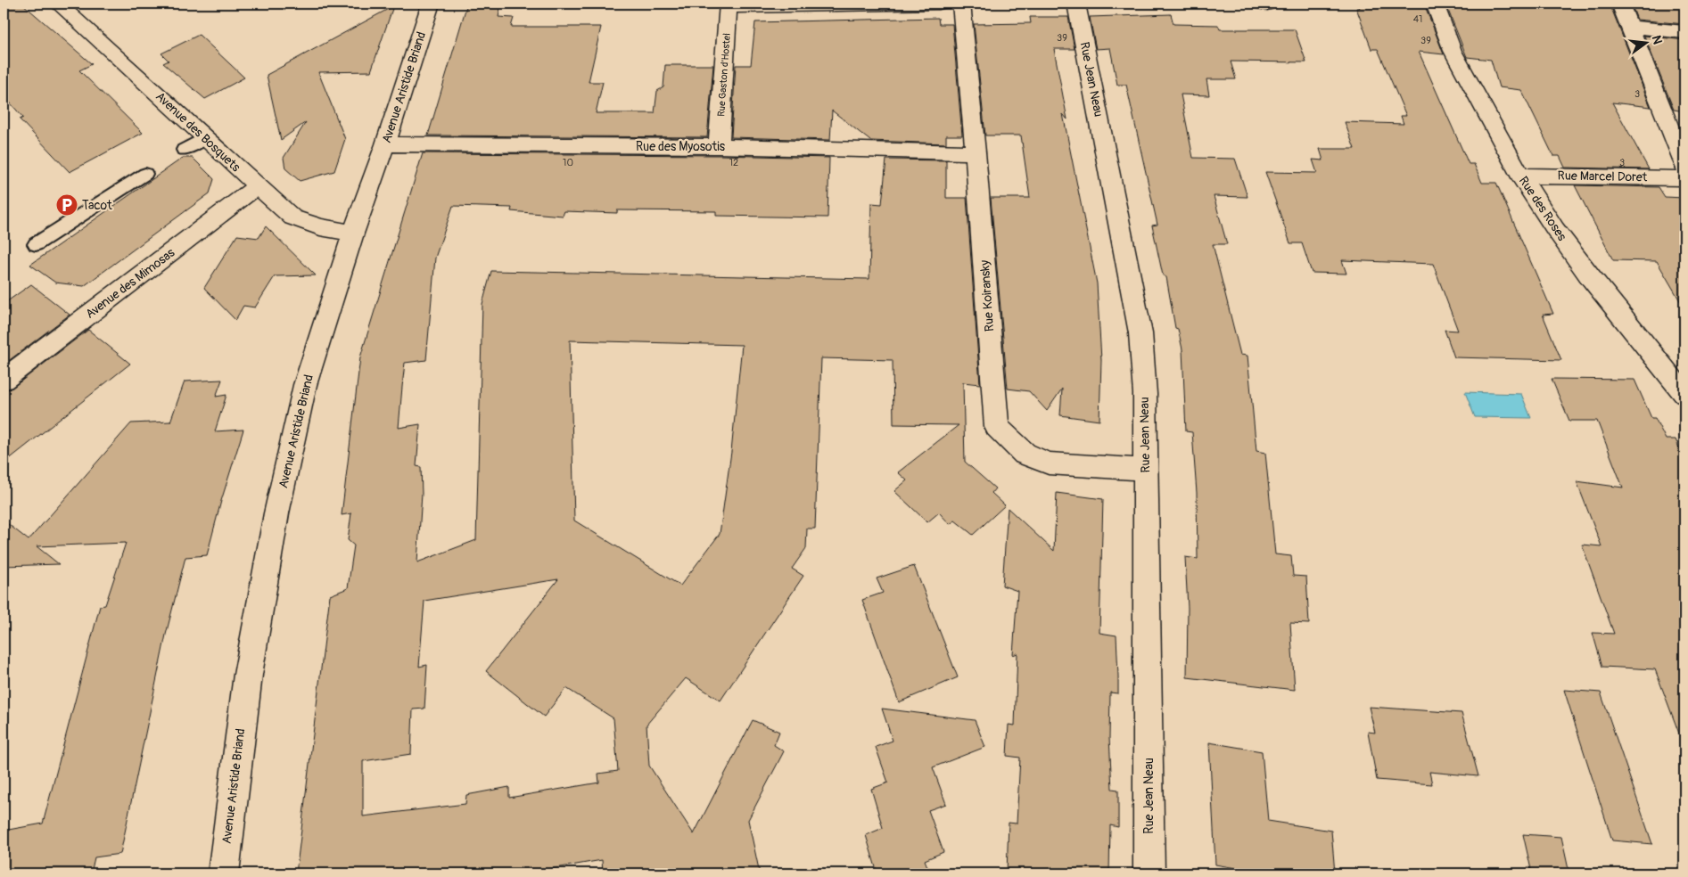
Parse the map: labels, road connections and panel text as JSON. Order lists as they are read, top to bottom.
{
  "streets": {
    "street": [
      "Rue Gaston d'Hostel",
      "Rue Jean Neau",
      "Avenue Aristide Briand",
      "Avenue des Bosquets",
      "Rue des Myosotis",
      "Rue Marcel Doret",
      "Rue des Roses",
      "Avenue des Mimosas",
      "Rue Koiransky"
    ]
  },
  "crossings": [
    ["Rue Gaston d'Hostel", "Rue des Myosotis"],
    ["Rue Jean Neau", "Rue Koiransky"],
    ["Avenue Aristide Briand", "Avenue des Bosquets"],
    ["Avenue Aristide Briand", "Rue des Myosotis"],
    ["Avenue des Bosquets", "Avenue des Mimosas"],
    ["Rue des Myosotis", "Rue Koiransky"],
    ["Rue Marcel Doret", "Rue des Roses"]
  ],
  "places": {
    "parking": ["Tacot"]
  },
  "house_numbers": [
    "41",
    "39",
    "39",
    "3",
    "10",
    "12",
    "3"
  ],
  "north": "right"
}
